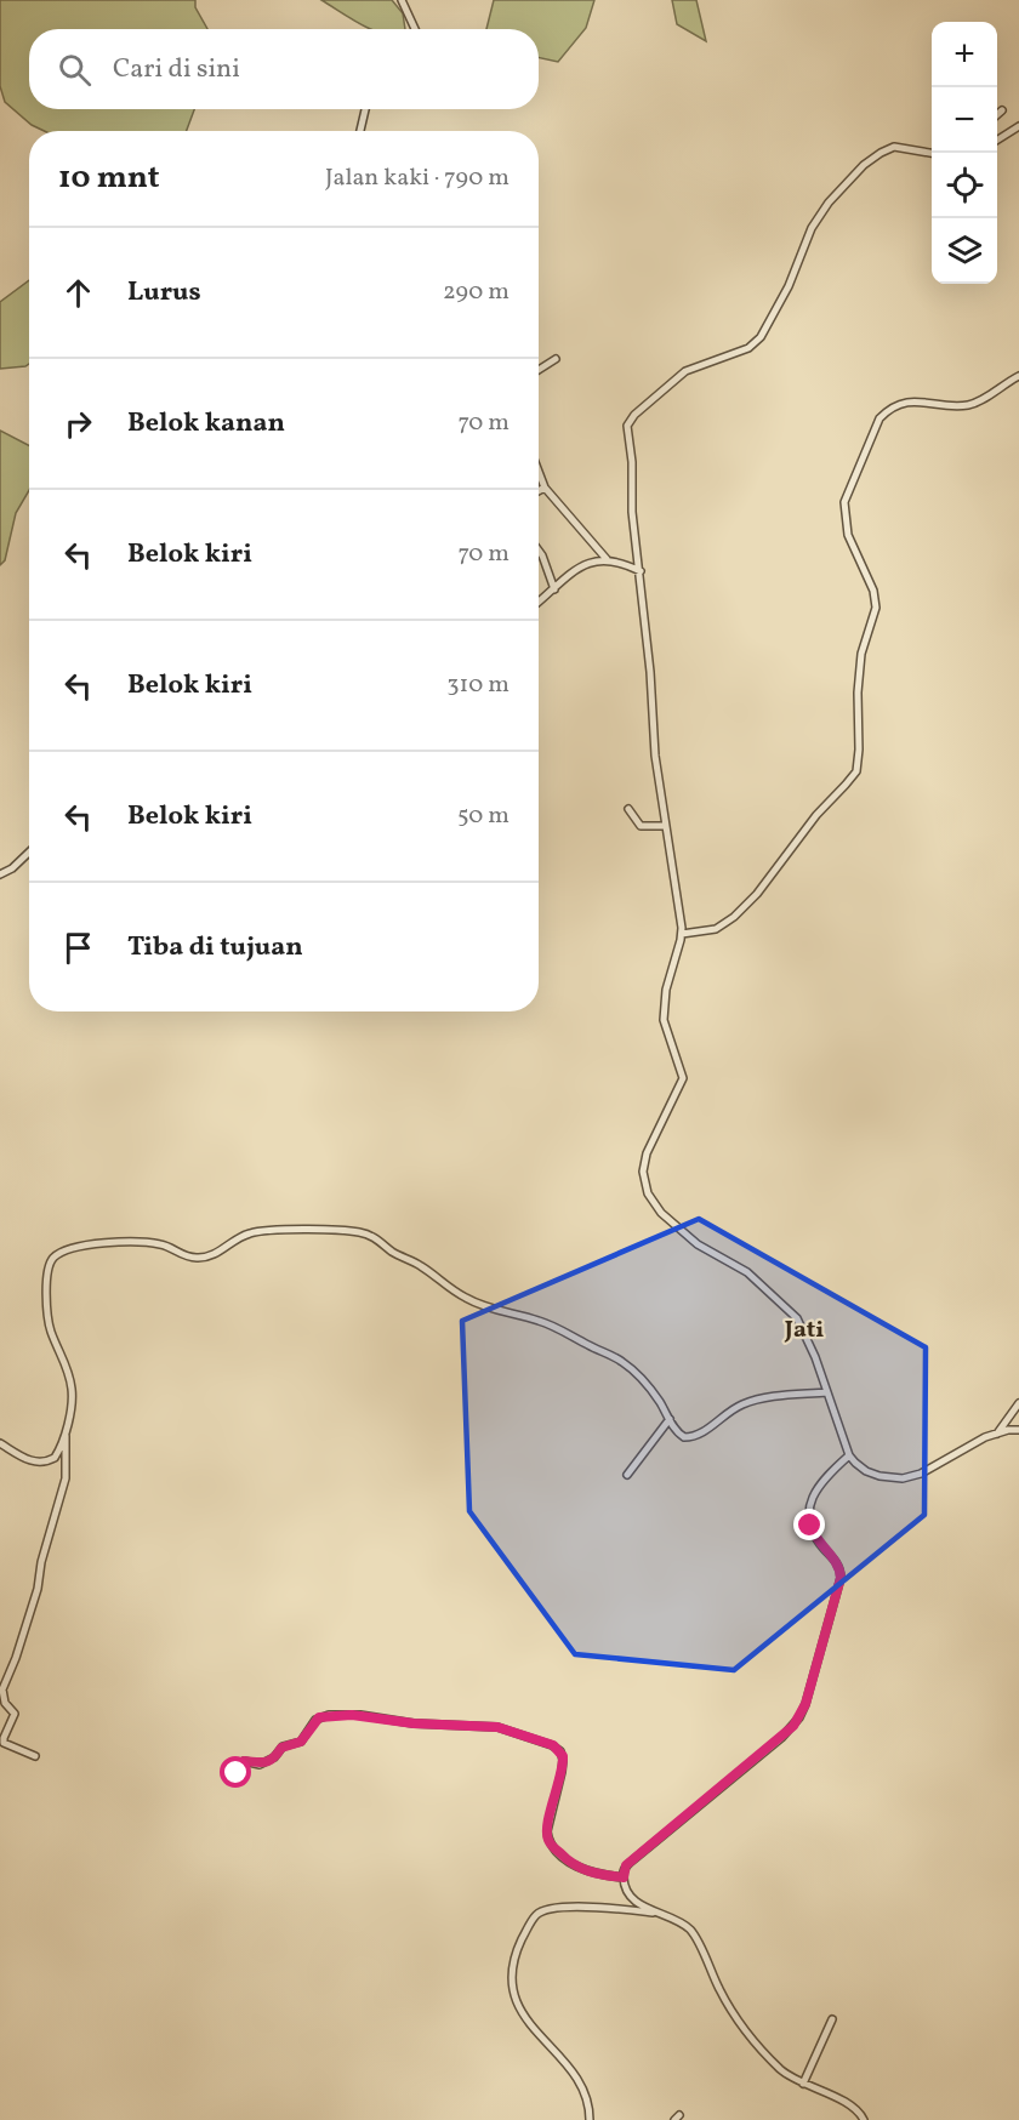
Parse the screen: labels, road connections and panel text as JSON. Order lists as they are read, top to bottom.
{
  "districts": ["Jati"],
  "page": {
    "map_buttons": ["+", "−"],
    "search": "Cari di sini",
    "heading": ["10 mnt", "Jalan kaki · 790 m"],
    "list": [
      ["Lurus", "290 m"],
      ["Belok kanan", "70 m"],
      ["Belok kiri", "70 m"],
      ["Belok kiri", "310 m"],
      ["Belok kiri", "50 m"],
      "Tiba di tujuan"
    ]
  }
}
